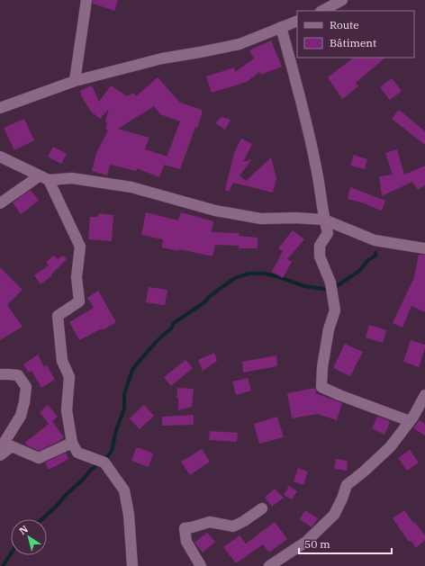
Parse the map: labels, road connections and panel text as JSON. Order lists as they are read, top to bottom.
{
  "legend": ["Route", "Bâtiment"],
  "scale_bar": "50 m",
  "north": "top left"
}
